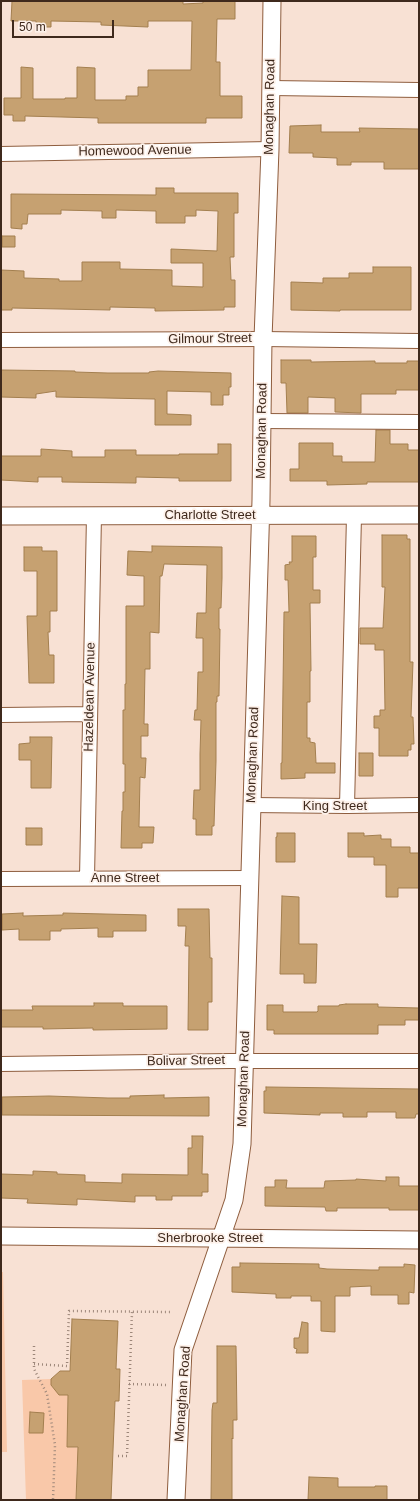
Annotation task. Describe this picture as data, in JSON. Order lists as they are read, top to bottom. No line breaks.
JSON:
{"streets":{"main road":["Monaghan Road","Charlotte Street","Sherbrooke Street"],"street":["Homewood Avenue","Gilmour Street","Hazeldean Avenue","King Street","Anne Street","Bolivar Street"]},"crossings":[["Monaghan Road","Homewood Avenue"],["Monaghan Road","Gilmour Street"],["Monaghan Road","Charlotte Street"],["Monaghan Road","King Street"],["Monaghan Road","Anne Street"],["Monaghan Road","Bolivar Street"],["Monaghan Road","Sherbrooke Street"],["Charlotte Street","Hazeldean Avenue"],["Hazeldean Avenue","Anne Street"]],"scale_bar":"50 m"}
